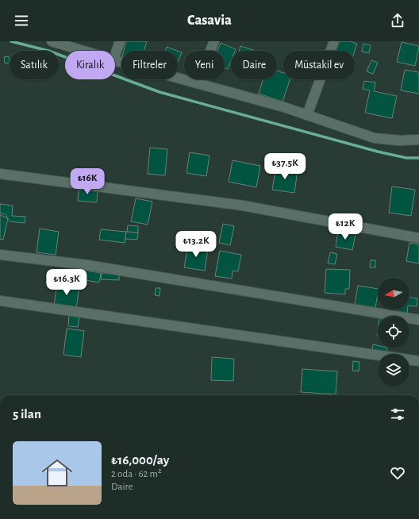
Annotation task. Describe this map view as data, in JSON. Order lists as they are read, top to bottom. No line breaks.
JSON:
{"north":"left","page":{"header":"Casavia","chip":["Satılık","Kiralık","Filtreler","Yeni","Daire","Müstakil ev"],"price":["₺37.5K","₺16K","₺12K","₺13.2K","₺16.3K"],"heading":"5 ilan","list":[{"name":"₺16,000/ay","note":"2 oda · 62 m² · Daire"}]}}
